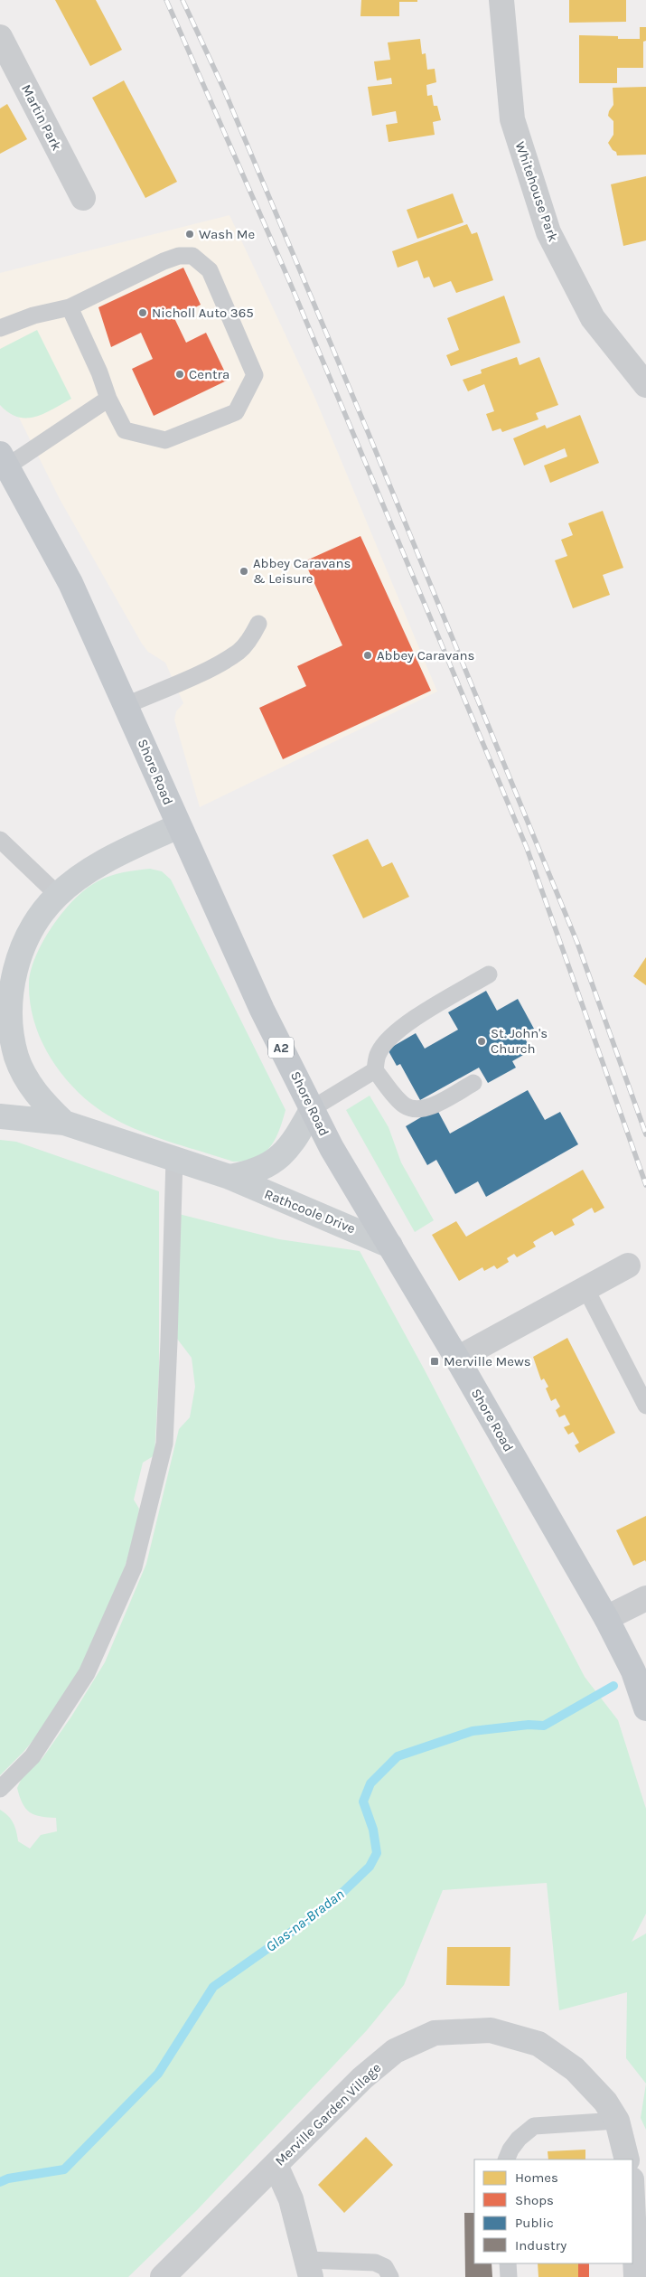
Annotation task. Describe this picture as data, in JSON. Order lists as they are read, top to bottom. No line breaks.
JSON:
{"streets":{"main road":["Shore Road","A2"],"street":["Martin Park","Whitehouse Park","Rathcoole Drive","Merville Garden Village"]},"crossings":[["Shore Road","Rathcoole Drive"]],"water":["Glas-na-Bradan"],"places":{"other":["Wash Me","Nicholl Auto 365","Centra","Abbey Caravans & Leisure","Abbey Caravans","St. John's Church"],"transit":["Merville Mews"]},"legend":["Homes","Shops","Public","Industry"]}
